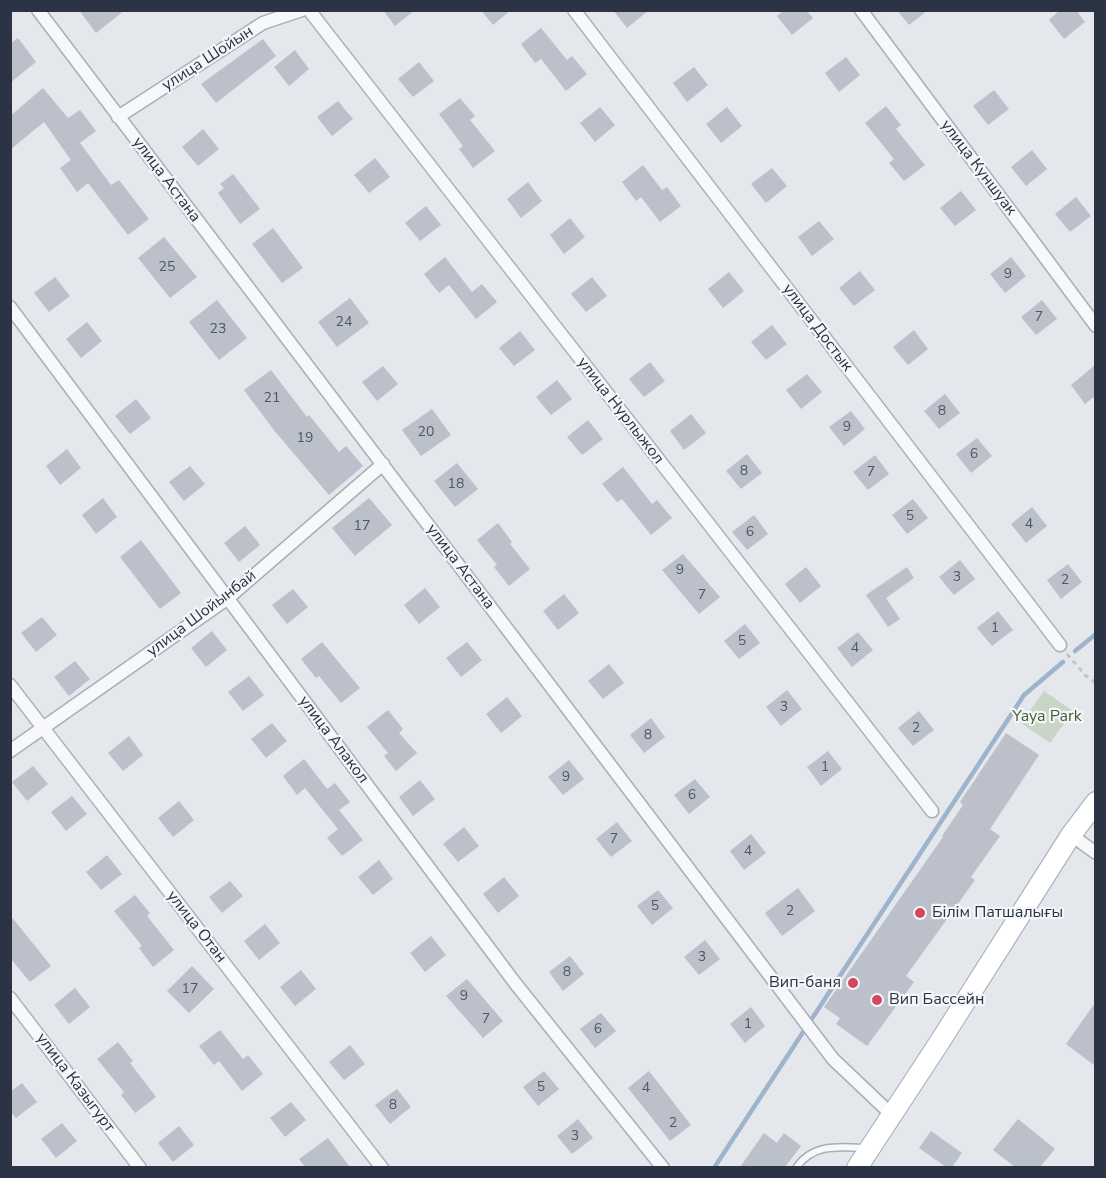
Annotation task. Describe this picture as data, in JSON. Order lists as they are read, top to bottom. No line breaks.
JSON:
{"streets":{"street":["улица Шойын","улица Куншуак","улица Астана","улица Достык","улица Нурлыжол","улица Шойынбай","улица Алакол","улица Отан","улица Казыгурт"]},"crossings":[["улица Шойын","улица Астана"],["улица Астана","улица Шойынбай"],["улица Шойынбай","улица Алакол"],["улица Шойынбай","улица Отан"]],"parks":["Yaya Park"],"places":["Білім Патшалығы","Вип-баня","Вип Бассейн"],"house_numbers":["25","9","7","24","23","21","8","9","20","19","6","8","7","18","5","4","17","6","9","3","2","7","1","5","4","3","2","8","1","9","6","7","4","5","2","3","8","17","9","7","1","6","5","4","8","2","3"]}
